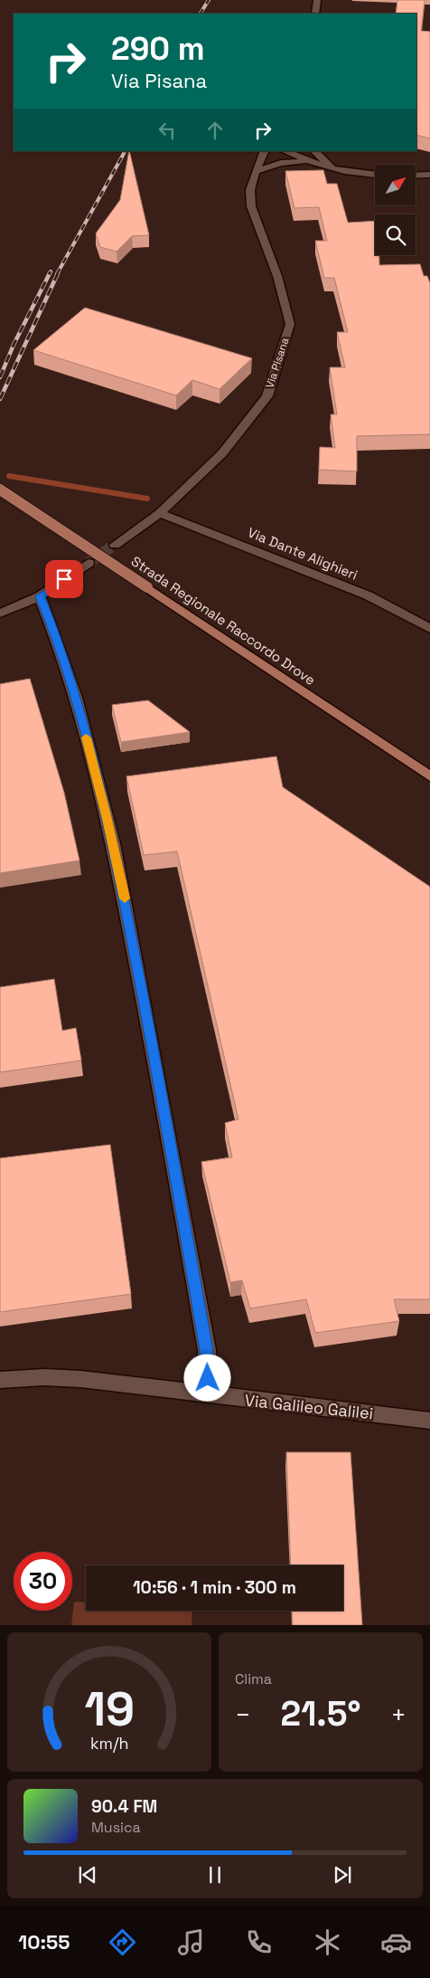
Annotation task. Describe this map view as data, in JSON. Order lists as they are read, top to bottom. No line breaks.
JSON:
{"streets":{"main road":["Strada Regionale Raccordo Drove"],"street":["Via Pisana","Via Dante Alighieri","Via Galileo Galilei"]},"crossings":[["Via Pisana","Via Dante Alighieri"]],"north":"top right","page":{"turn":["290 m","Via Pisana"],"limit":"30","trip":"10:56 · 1 min · 300 m","tile":"Clima","heat":["−","21.5°","+"],"song":["90.4 FM","Musica"],"tabs":"10:55","gauge":["19","km/h"]}}
